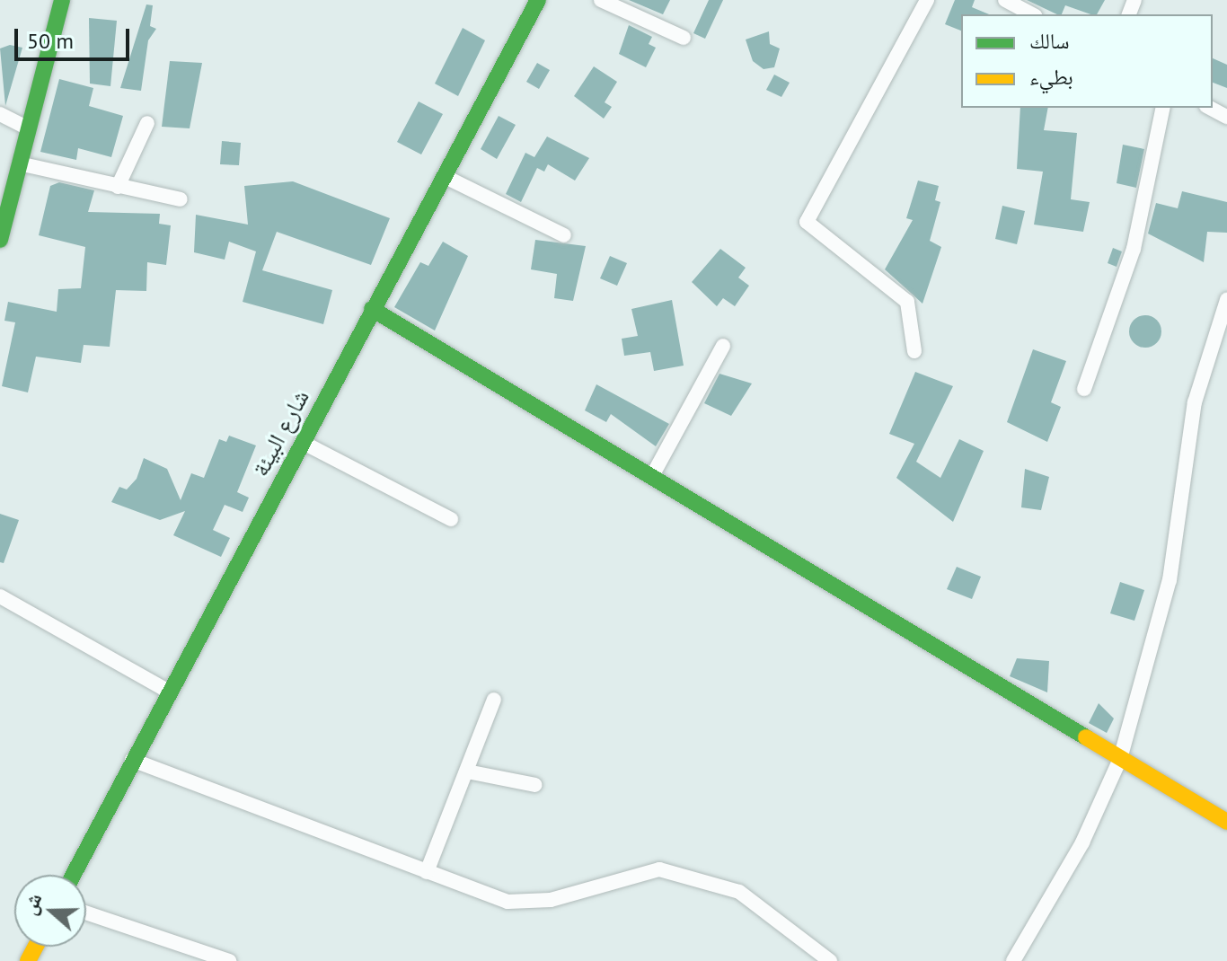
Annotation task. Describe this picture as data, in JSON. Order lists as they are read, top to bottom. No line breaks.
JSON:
{"streets":{"street":["شارع البيئة"]},"legend":["سالك","بطيء"],"scale_bar":"50 m","north":"left"}
